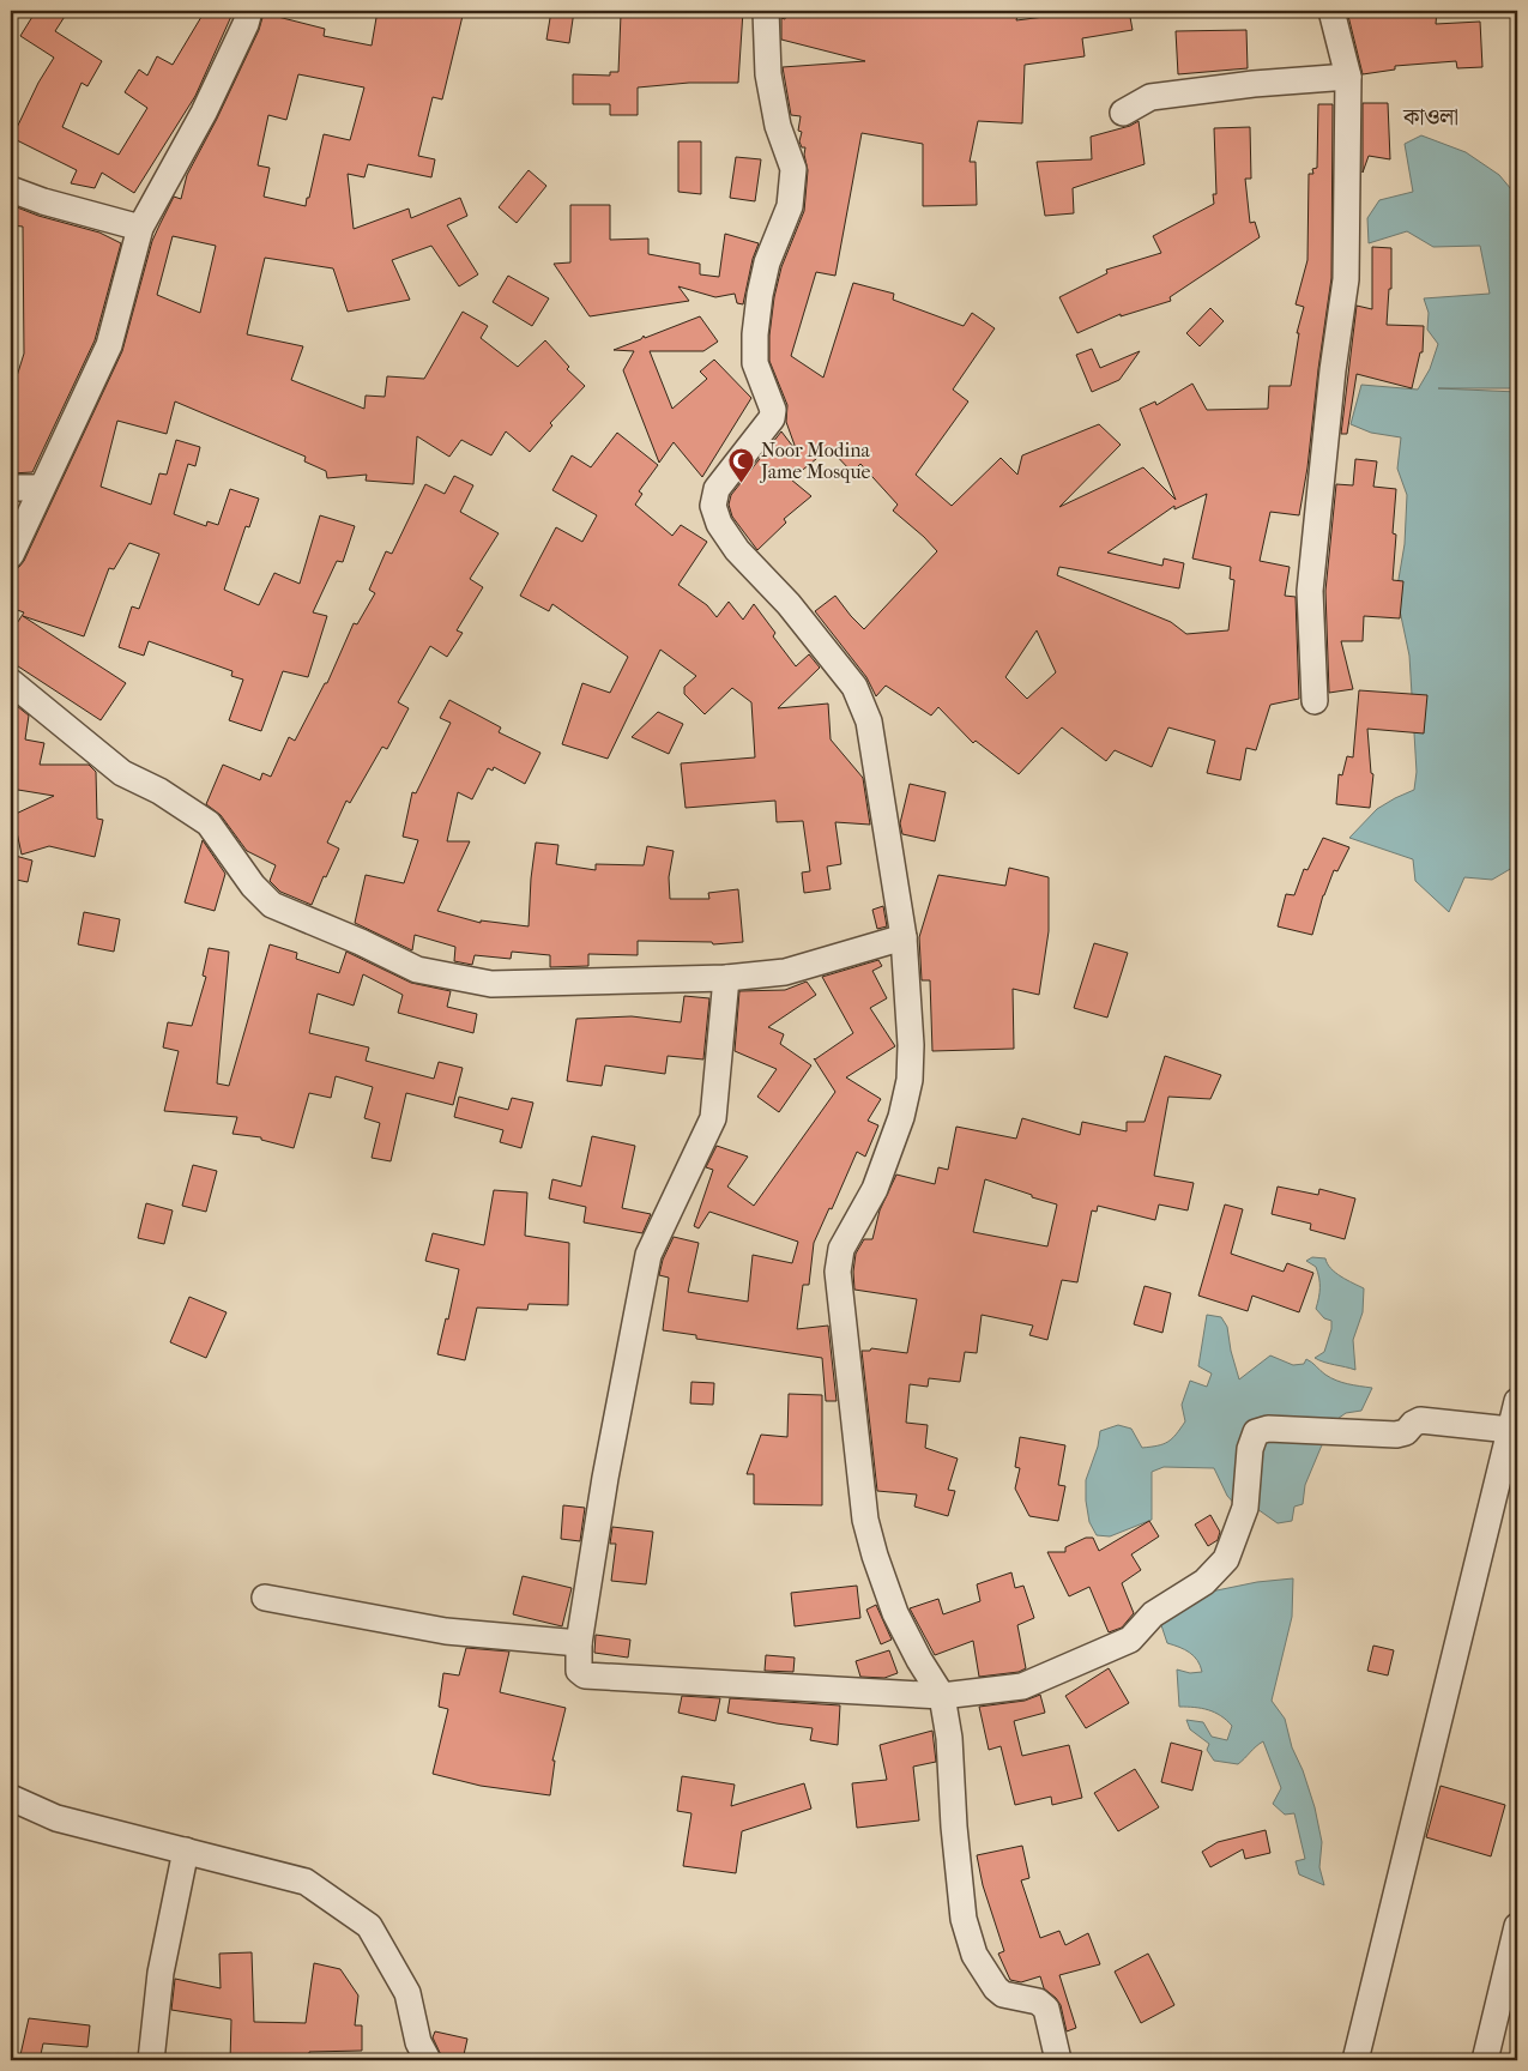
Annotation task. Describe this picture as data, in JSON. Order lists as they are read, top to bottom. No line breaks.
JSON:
{"districts":["কাওলা"],"places":{"mosque":["Noor Modina Jame Mosque"]}}
